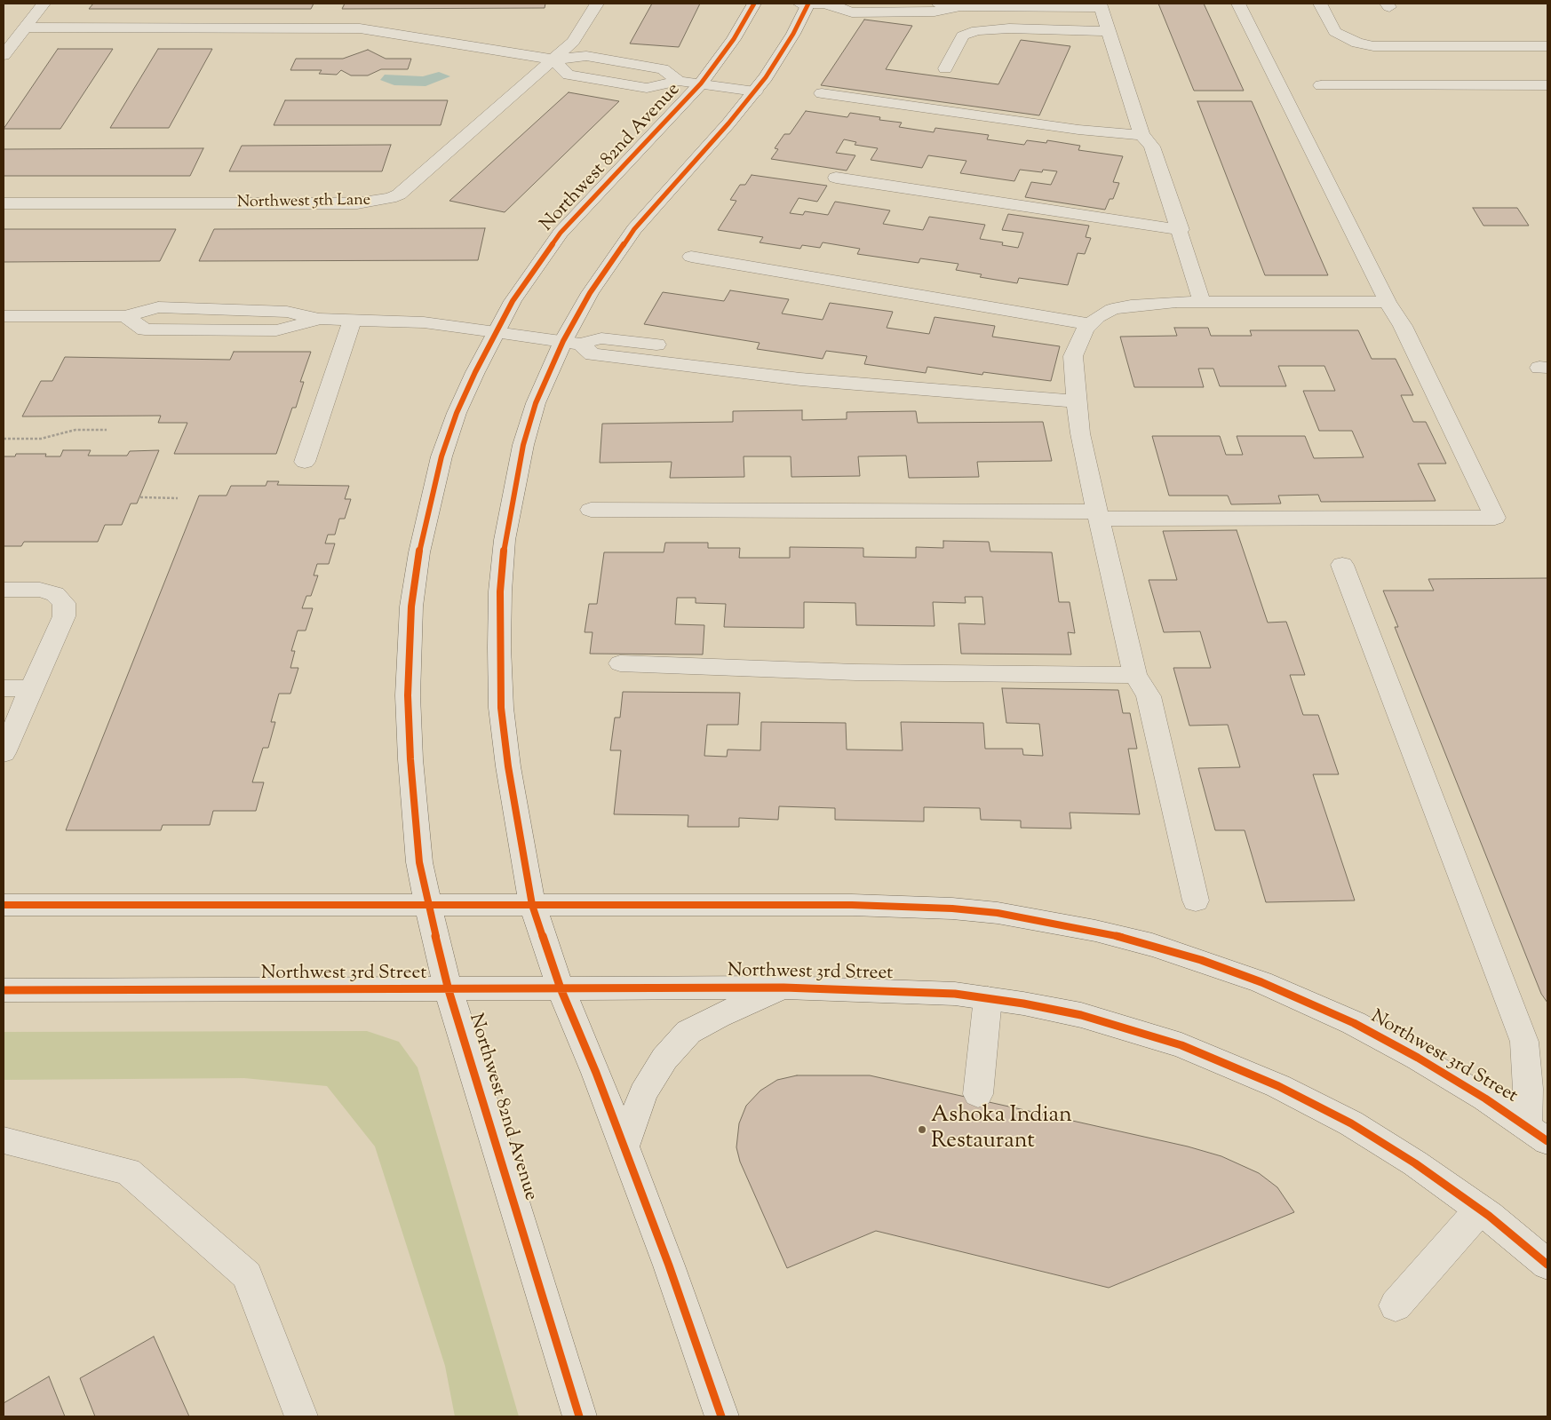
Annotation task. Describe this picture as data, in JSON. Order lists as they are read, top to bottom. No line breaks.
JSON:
{"streets":{"street":["Northwest 82nd Avenue","Northwest 5th Lane","Northwest 3rd Street"]},"crossings":[["Northwest 82nd Avenue","Northwest 3rd Street"]],"places":["Ashoka Indian Restaurant"]}
